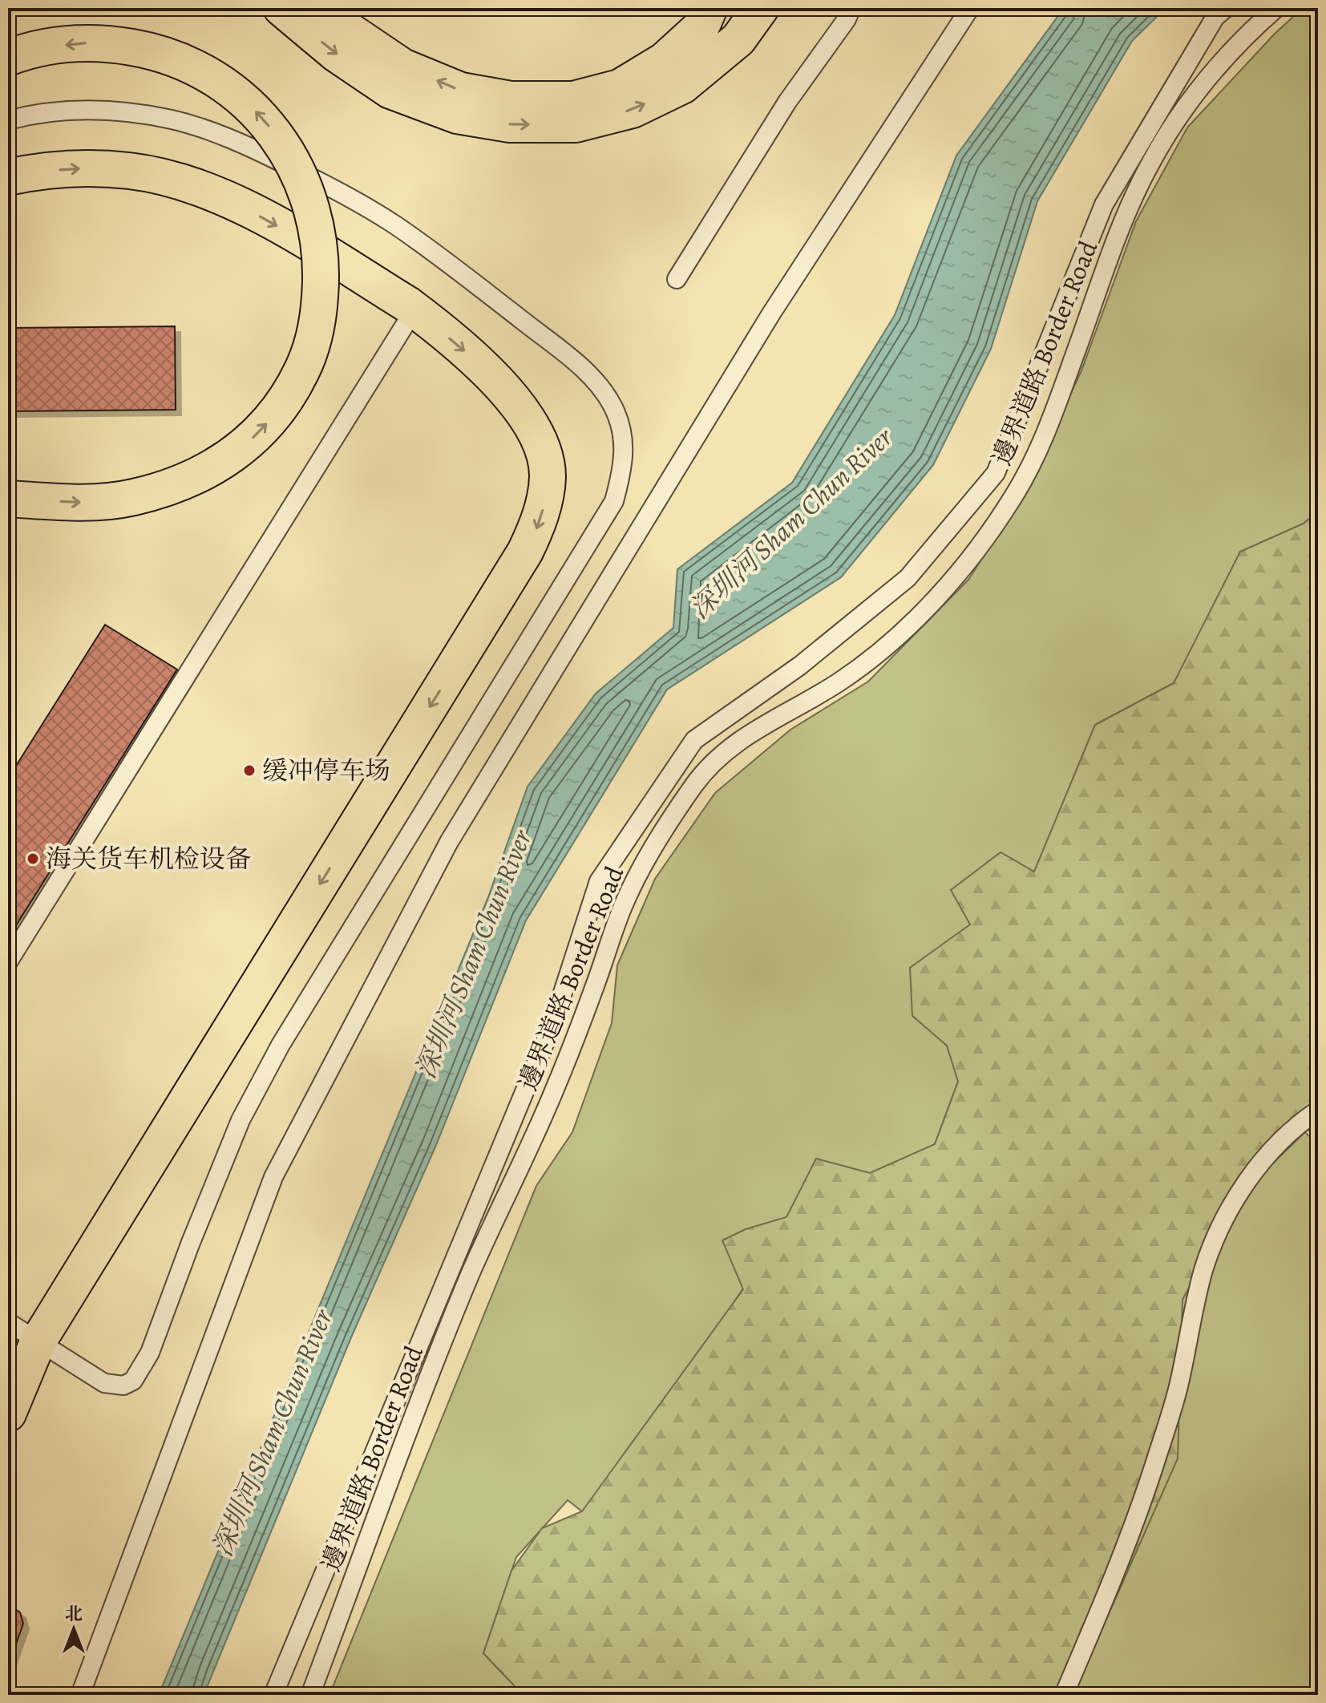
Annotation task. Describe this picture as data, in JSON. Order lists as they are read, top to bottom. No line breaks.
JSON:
{"streets":{"lane":["邊界道路 Border Road"]},"water":["深圳河 Sham Chun River"],"places":["缓冲停车场","海关货车机检设备"],"north":"top"}
